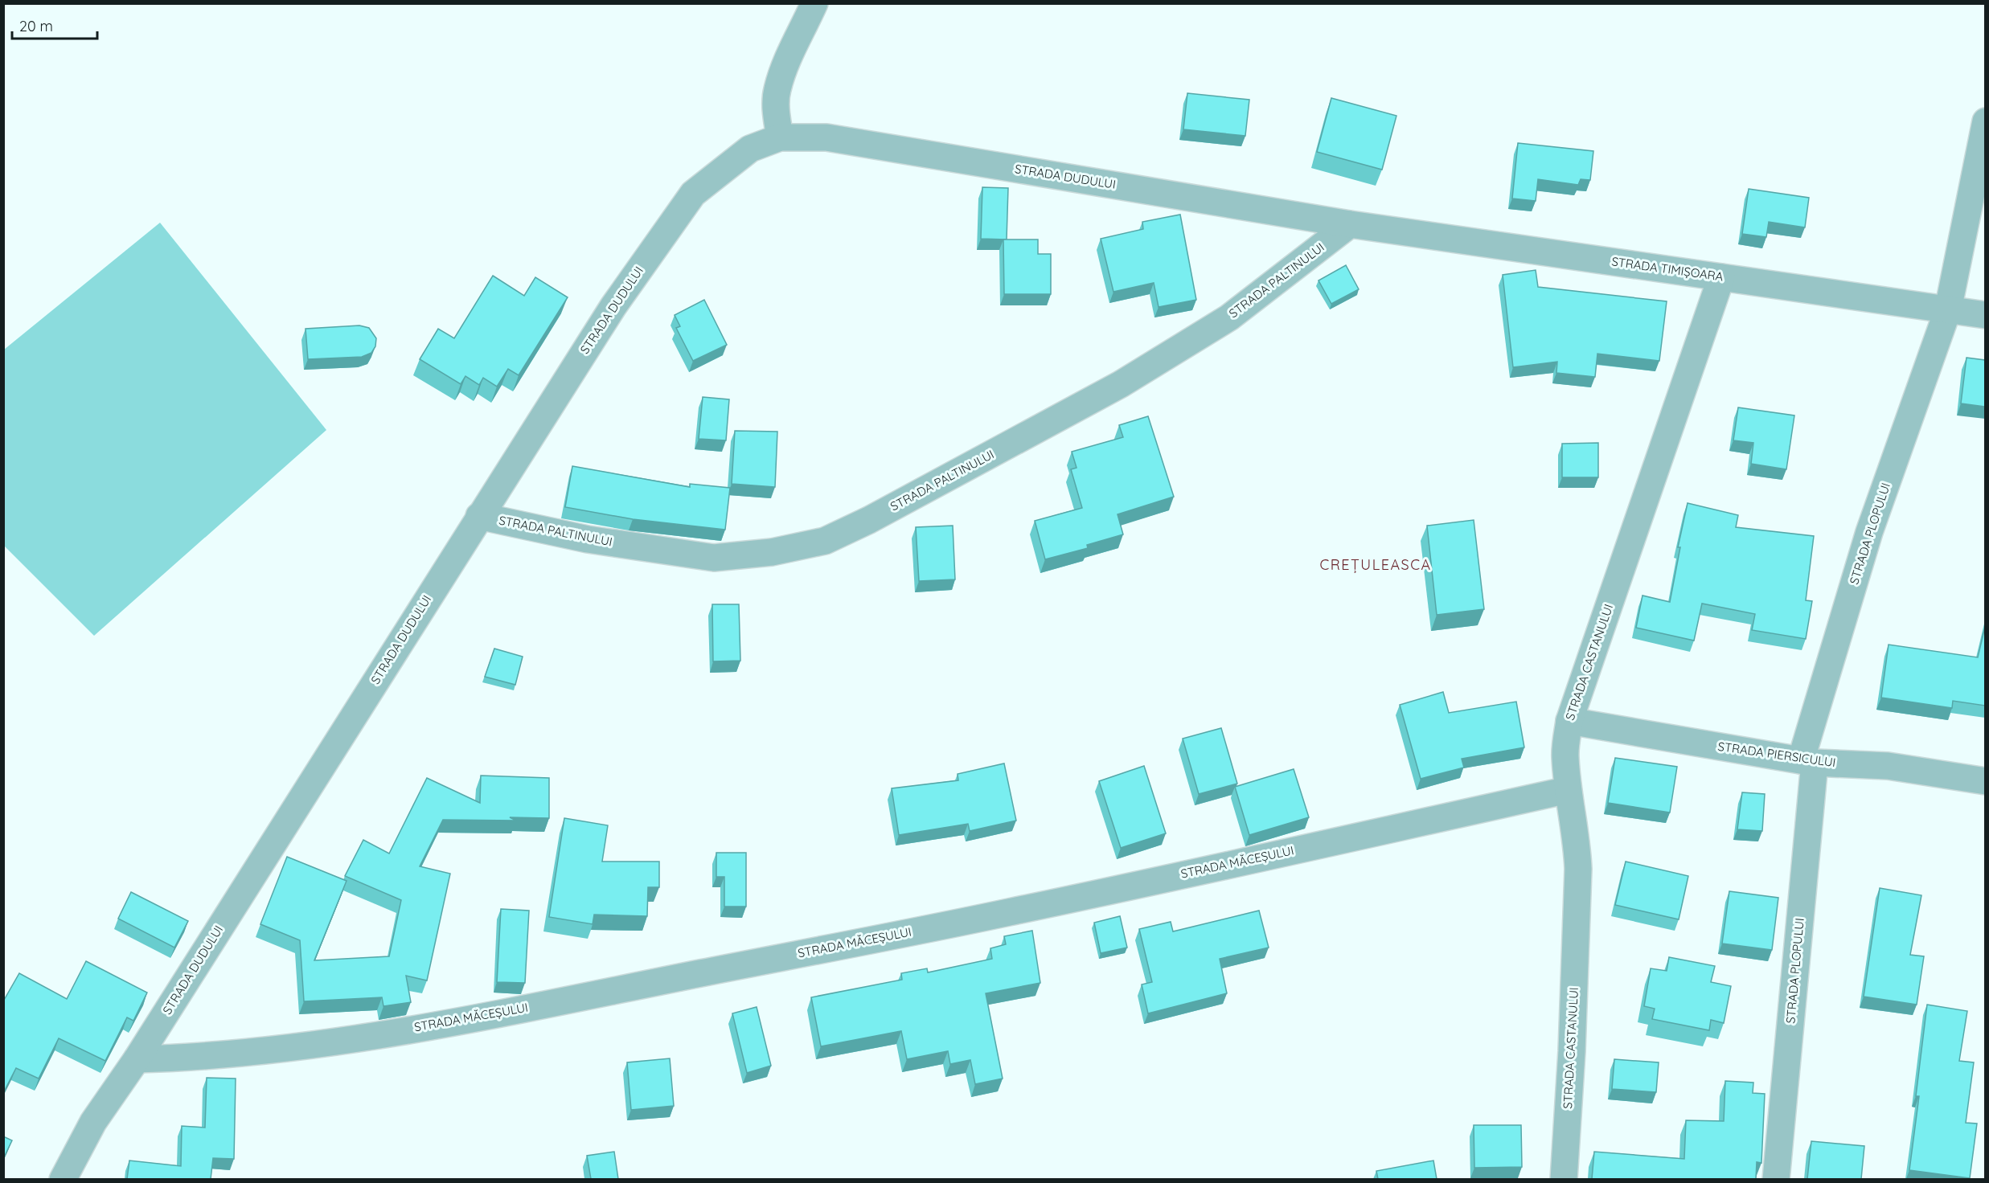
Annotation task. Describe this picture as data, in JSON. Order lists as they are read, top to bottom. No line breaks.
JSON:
{"streets":{"street":["STRADA DUDULUI","STRADA TIMIȘOARA","STRADA PALTINULUI","STRADA PLOPULUI","STRADA CASTANULUI","STRADA PIERSICULUI","STRADA MĂCEȘULUI"]},"crossings":[["STRADA DUDULUI","STRADA TIMIȘOARA"],["STRADA DUDULUI","STRADA PALTINULUI"],["STRADA DUDULUI","STRADA MĂCEȘULUI"],["STRADA TIMIȘOARA","STRADA PALTINULUI"],["STRADA TIMIȘOARA","STRADA PLOPULUI"],["STRADA TIMIȘOARA","STRADA CASTANULUI"],["STRADA PLOPULUI","STRADA PIERSICULUI"],["STRADA CASTANULUI","STRADA PIERSICULUI"],["STRADA CASTANULUI","STRADA MĂCEȘULUI"]],"districts":["CREȚULEASCA"],"scale_bar":"20 m"}
